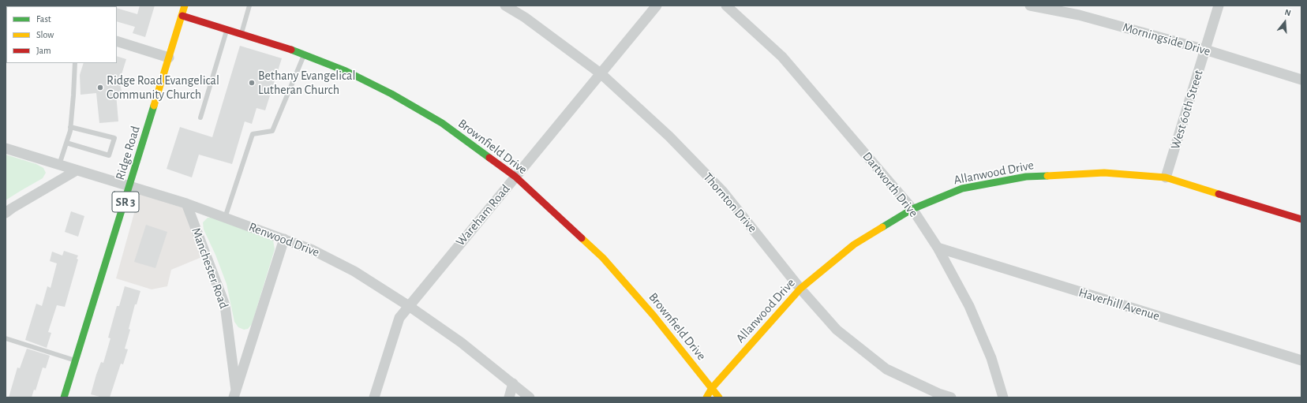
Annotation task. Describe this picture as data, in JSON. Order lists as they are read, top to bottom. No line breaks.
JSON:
{"streets":{"street":["Morningside Drive","West 60th Street","Brownfield Drive","Ridge Road","Allanwood Drive","Dartworth Drive","SR 3","Thornton Drive","Wareham Road","Renwood Drive","Manchester Road","Haverhill Avenue"]},"crossings":[["Morningside Drive","West 60th Street"],["West 60th Street","Allanwood Drive"],["Brownfield Drive","Ridge Road"],["Brownfield Drive","Allanwood Drive"],["Brownfield Drive","Wareham Road"],["Ridge Road","Renwood Drive"],["Allanwood Drive","Dartworth Drive"],["Allanwood Drive","Thornton Drive"],["Dartworth Drive","Haverhill Avenue"],["Thornton Drive","Wareham Road"],["Wareham Road","Renwood Drive"],["Renwood Drive","Manchester Road"]],"places":["Bethany Evangelical Lutheran Church","Ridge Road Evangelical Community Church"],"legend":["Fast","Slow","Jam"],"north":"top"}
